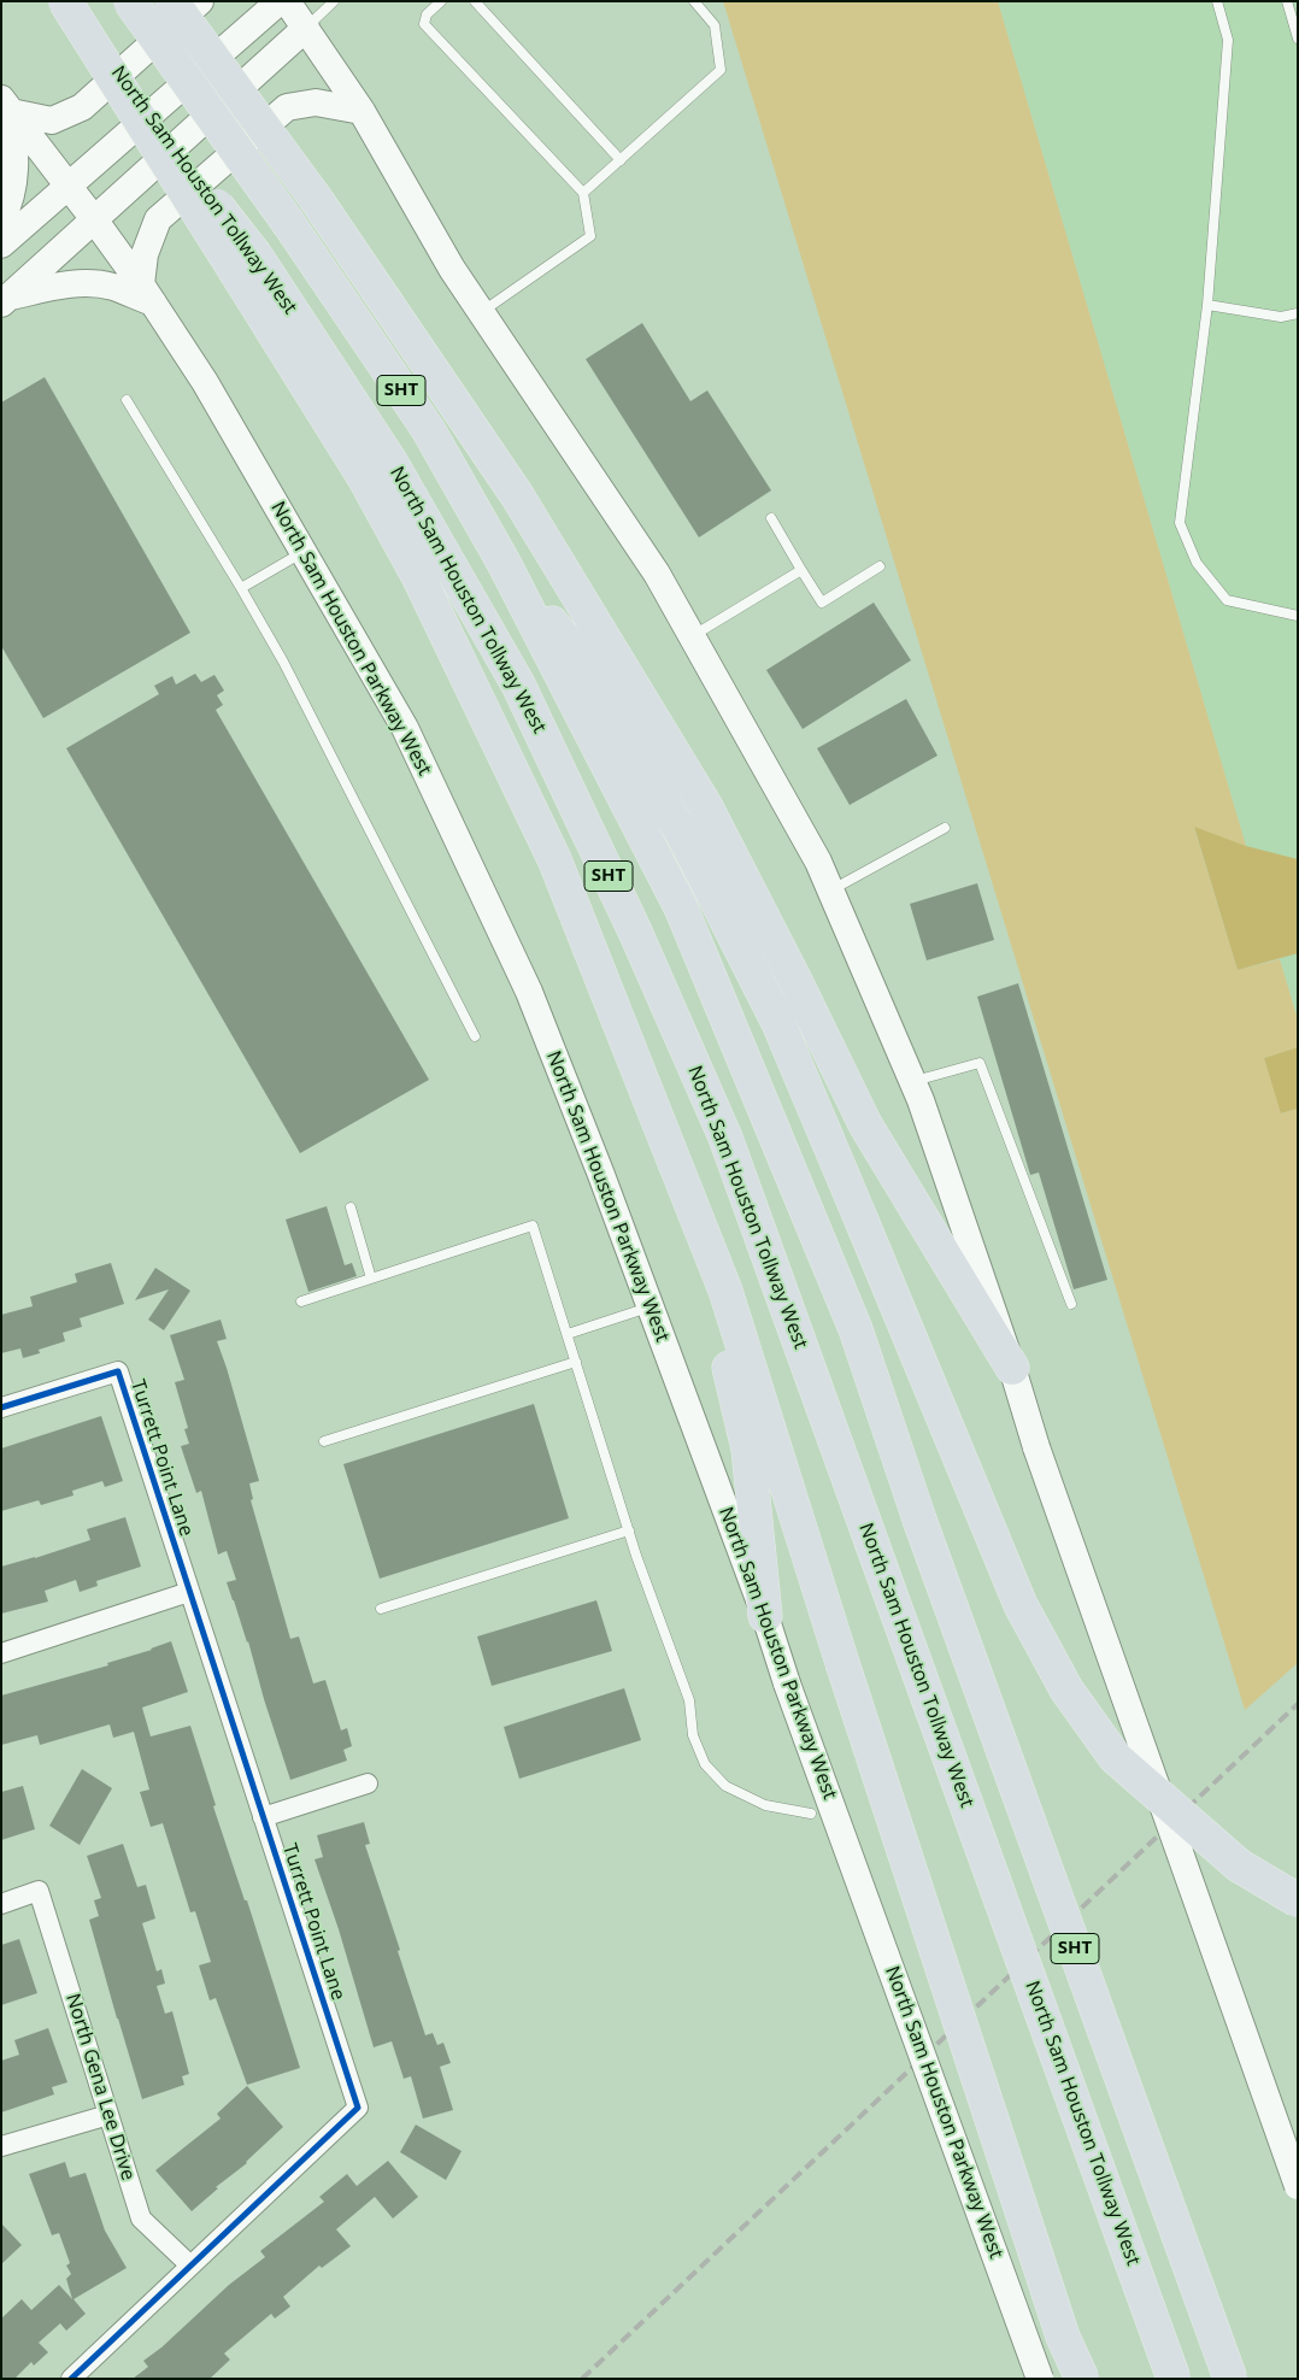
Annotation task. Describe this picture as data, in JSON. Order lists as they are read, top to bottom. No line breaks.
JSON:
{"streets":{"highway":["North Sam Houston Tollway West","SHT"],"main road":["North Sam Houston Parkway West"],"street":["Turrett Point Lane","North Gena Lee Drive"]},"crossings":[["Turrett Point Lane","North Gena Lee Drive"]]}
